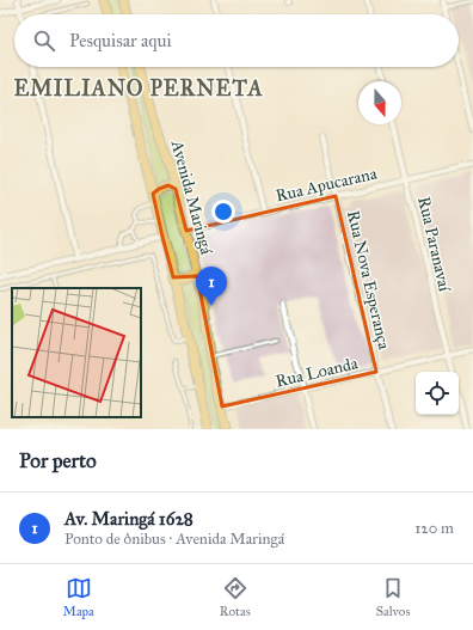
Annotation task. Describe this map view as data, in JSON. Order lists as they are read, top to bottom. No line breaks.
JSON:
{"streets":{"main road":["Avenida Maringá"],"street":["Rua Apucarana","Rua Paranavaí","Rua Nova Esperança","Rua Loanda"]},"crossings":[["Rua Apucarana","Avenida Maringá"],["Rua Apucarana","Rua Paranavaí"],["Rua Apucarana","Rua Nova Esperança"],["Avenida Maringá","Rua Loanda"],["Rua Paranavaí","Rua Loanda"],["Rua Nova Esperança","Rua Loanda"]],"districts":["EMILIANO PERNETA"],"north":"bottom","page":{"search":"Pesquisar aqui","pins":"1","heading":"Por perto","list":[{"mark":"1","name":"Av. Maringá 1628","note":"Ponto de ônibus · Avenida Maringá","value":"120 m"}],"nav":["Mapa","Rotas","Salvos"]}}
